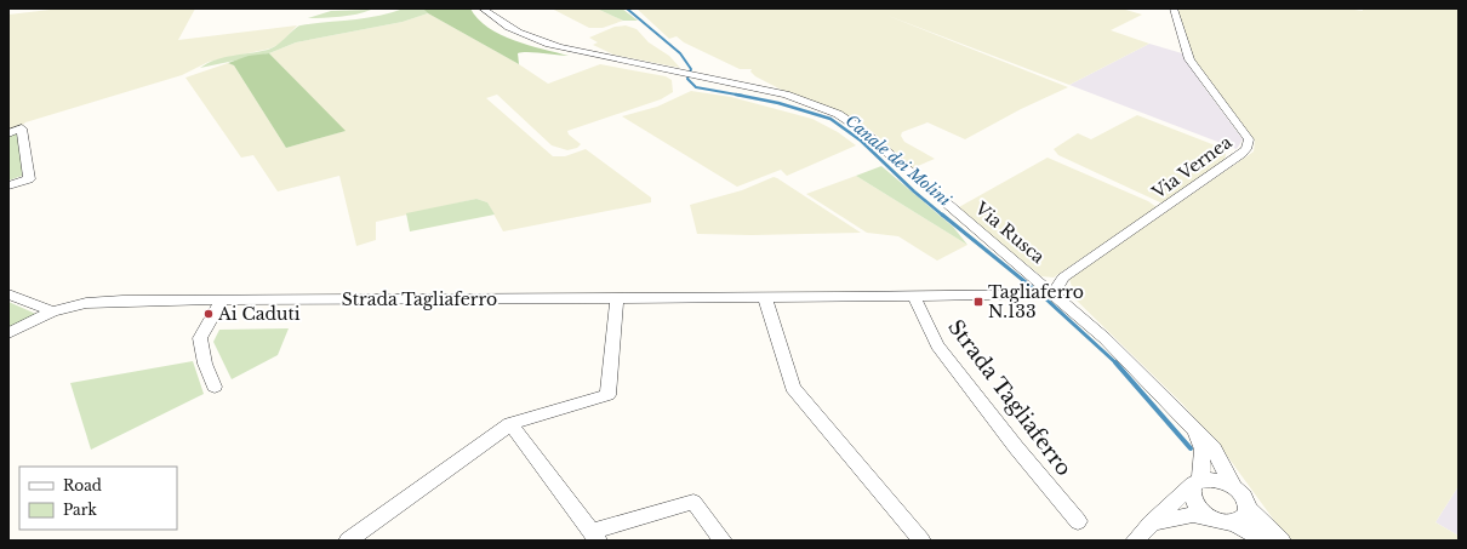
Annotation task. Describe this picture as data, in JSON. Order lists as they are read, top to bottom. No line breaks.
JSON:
{"streets":{"street":["Via Vernea","Via Rusca","Strada Tagliaferro"]},"crossings":[["Via Vernea","Via Rusca"],["Via Vernea","Strada Tagliaferro"],["Via Rusca","Strada Tagliaferro"]],"water":["Canale dei Molini"],"places":{"transit":["Tagliaferro N.133"],"other":["Ai Caduti"]},"legend":["Road","Park"]}
